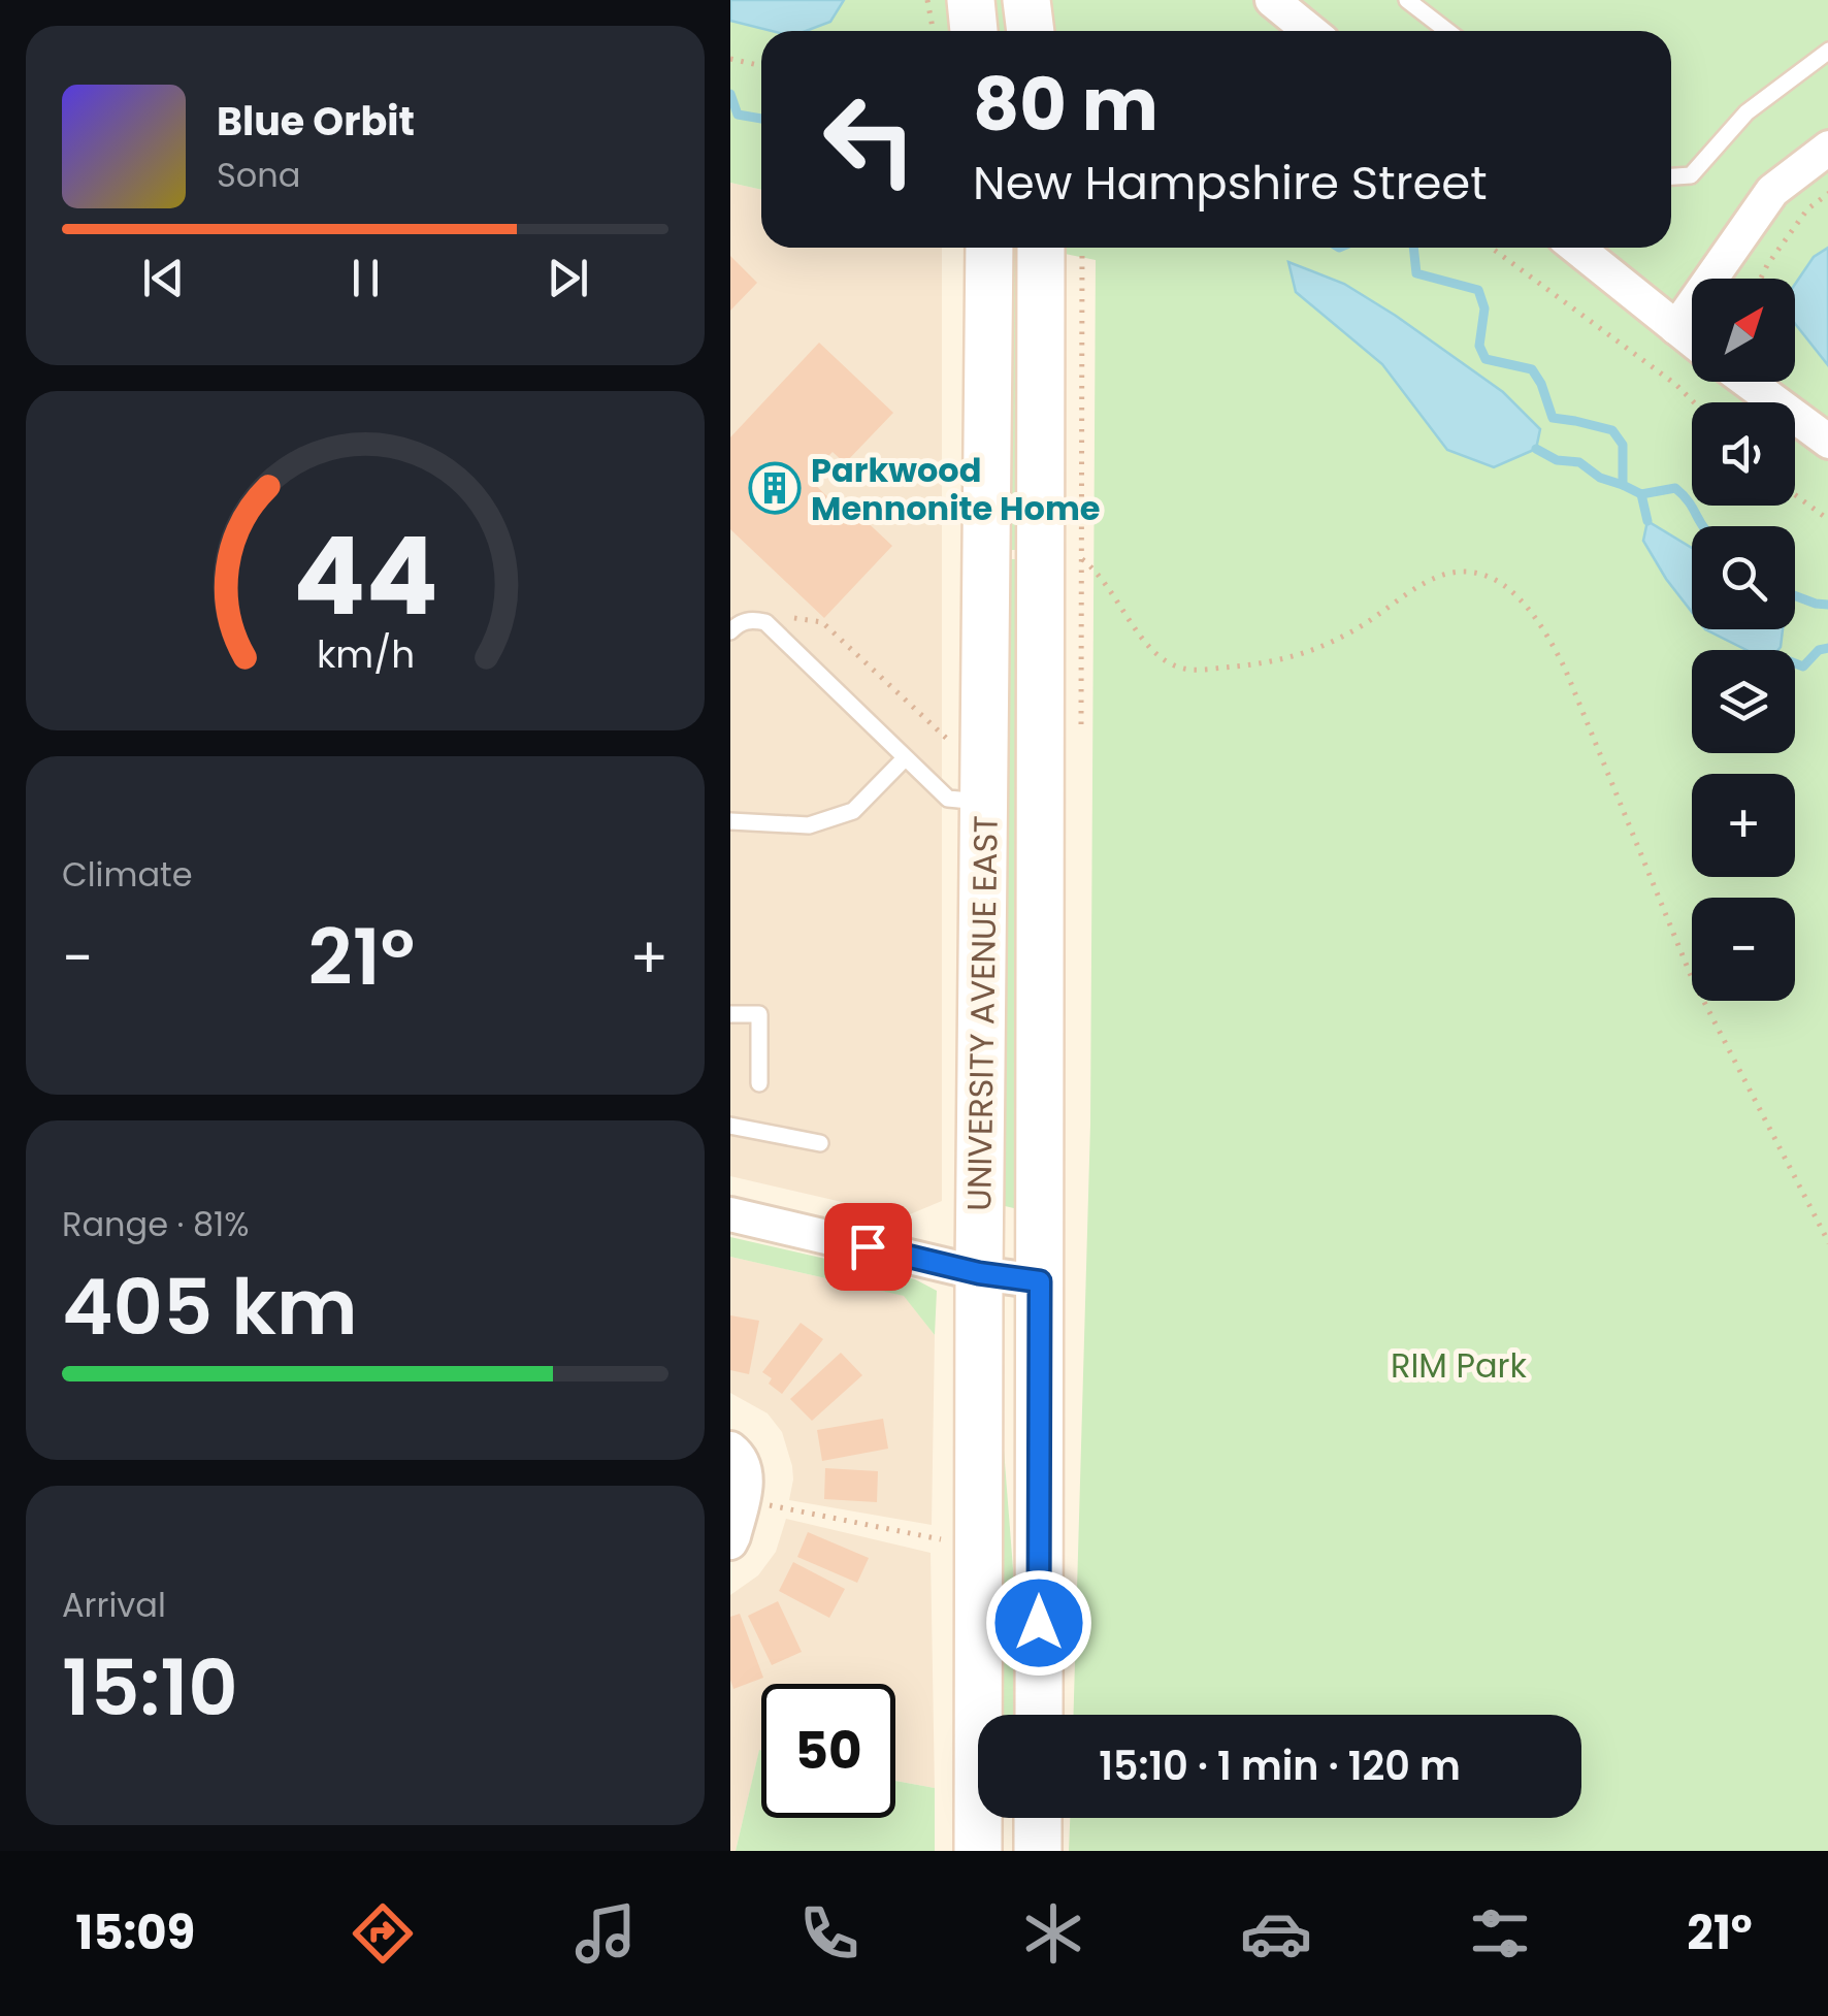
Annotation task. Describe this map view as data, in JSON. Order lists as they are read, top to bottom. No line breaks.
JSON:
{"streets":{"main road":["UNIVERSITY AVENUE EAST"]},"parks":["RIM Park"],"places":{"building":["Parkwood Mennonite Home"]},"north":"top right","page":{"turn":["80 m","New Hampshire Street"],"song":["Blue Orbit","Sona"],"map_buttons":["+","−"],"tile":["Climate",["Range · 81%","405 km"],["Arrival","15:10"]],"heat":["−","21°","+"],"limit":"50","trip":"15:10 · 1 min · 120 m","tabs":["15:09","21°"],"gauge":["44","km/h"]}}
